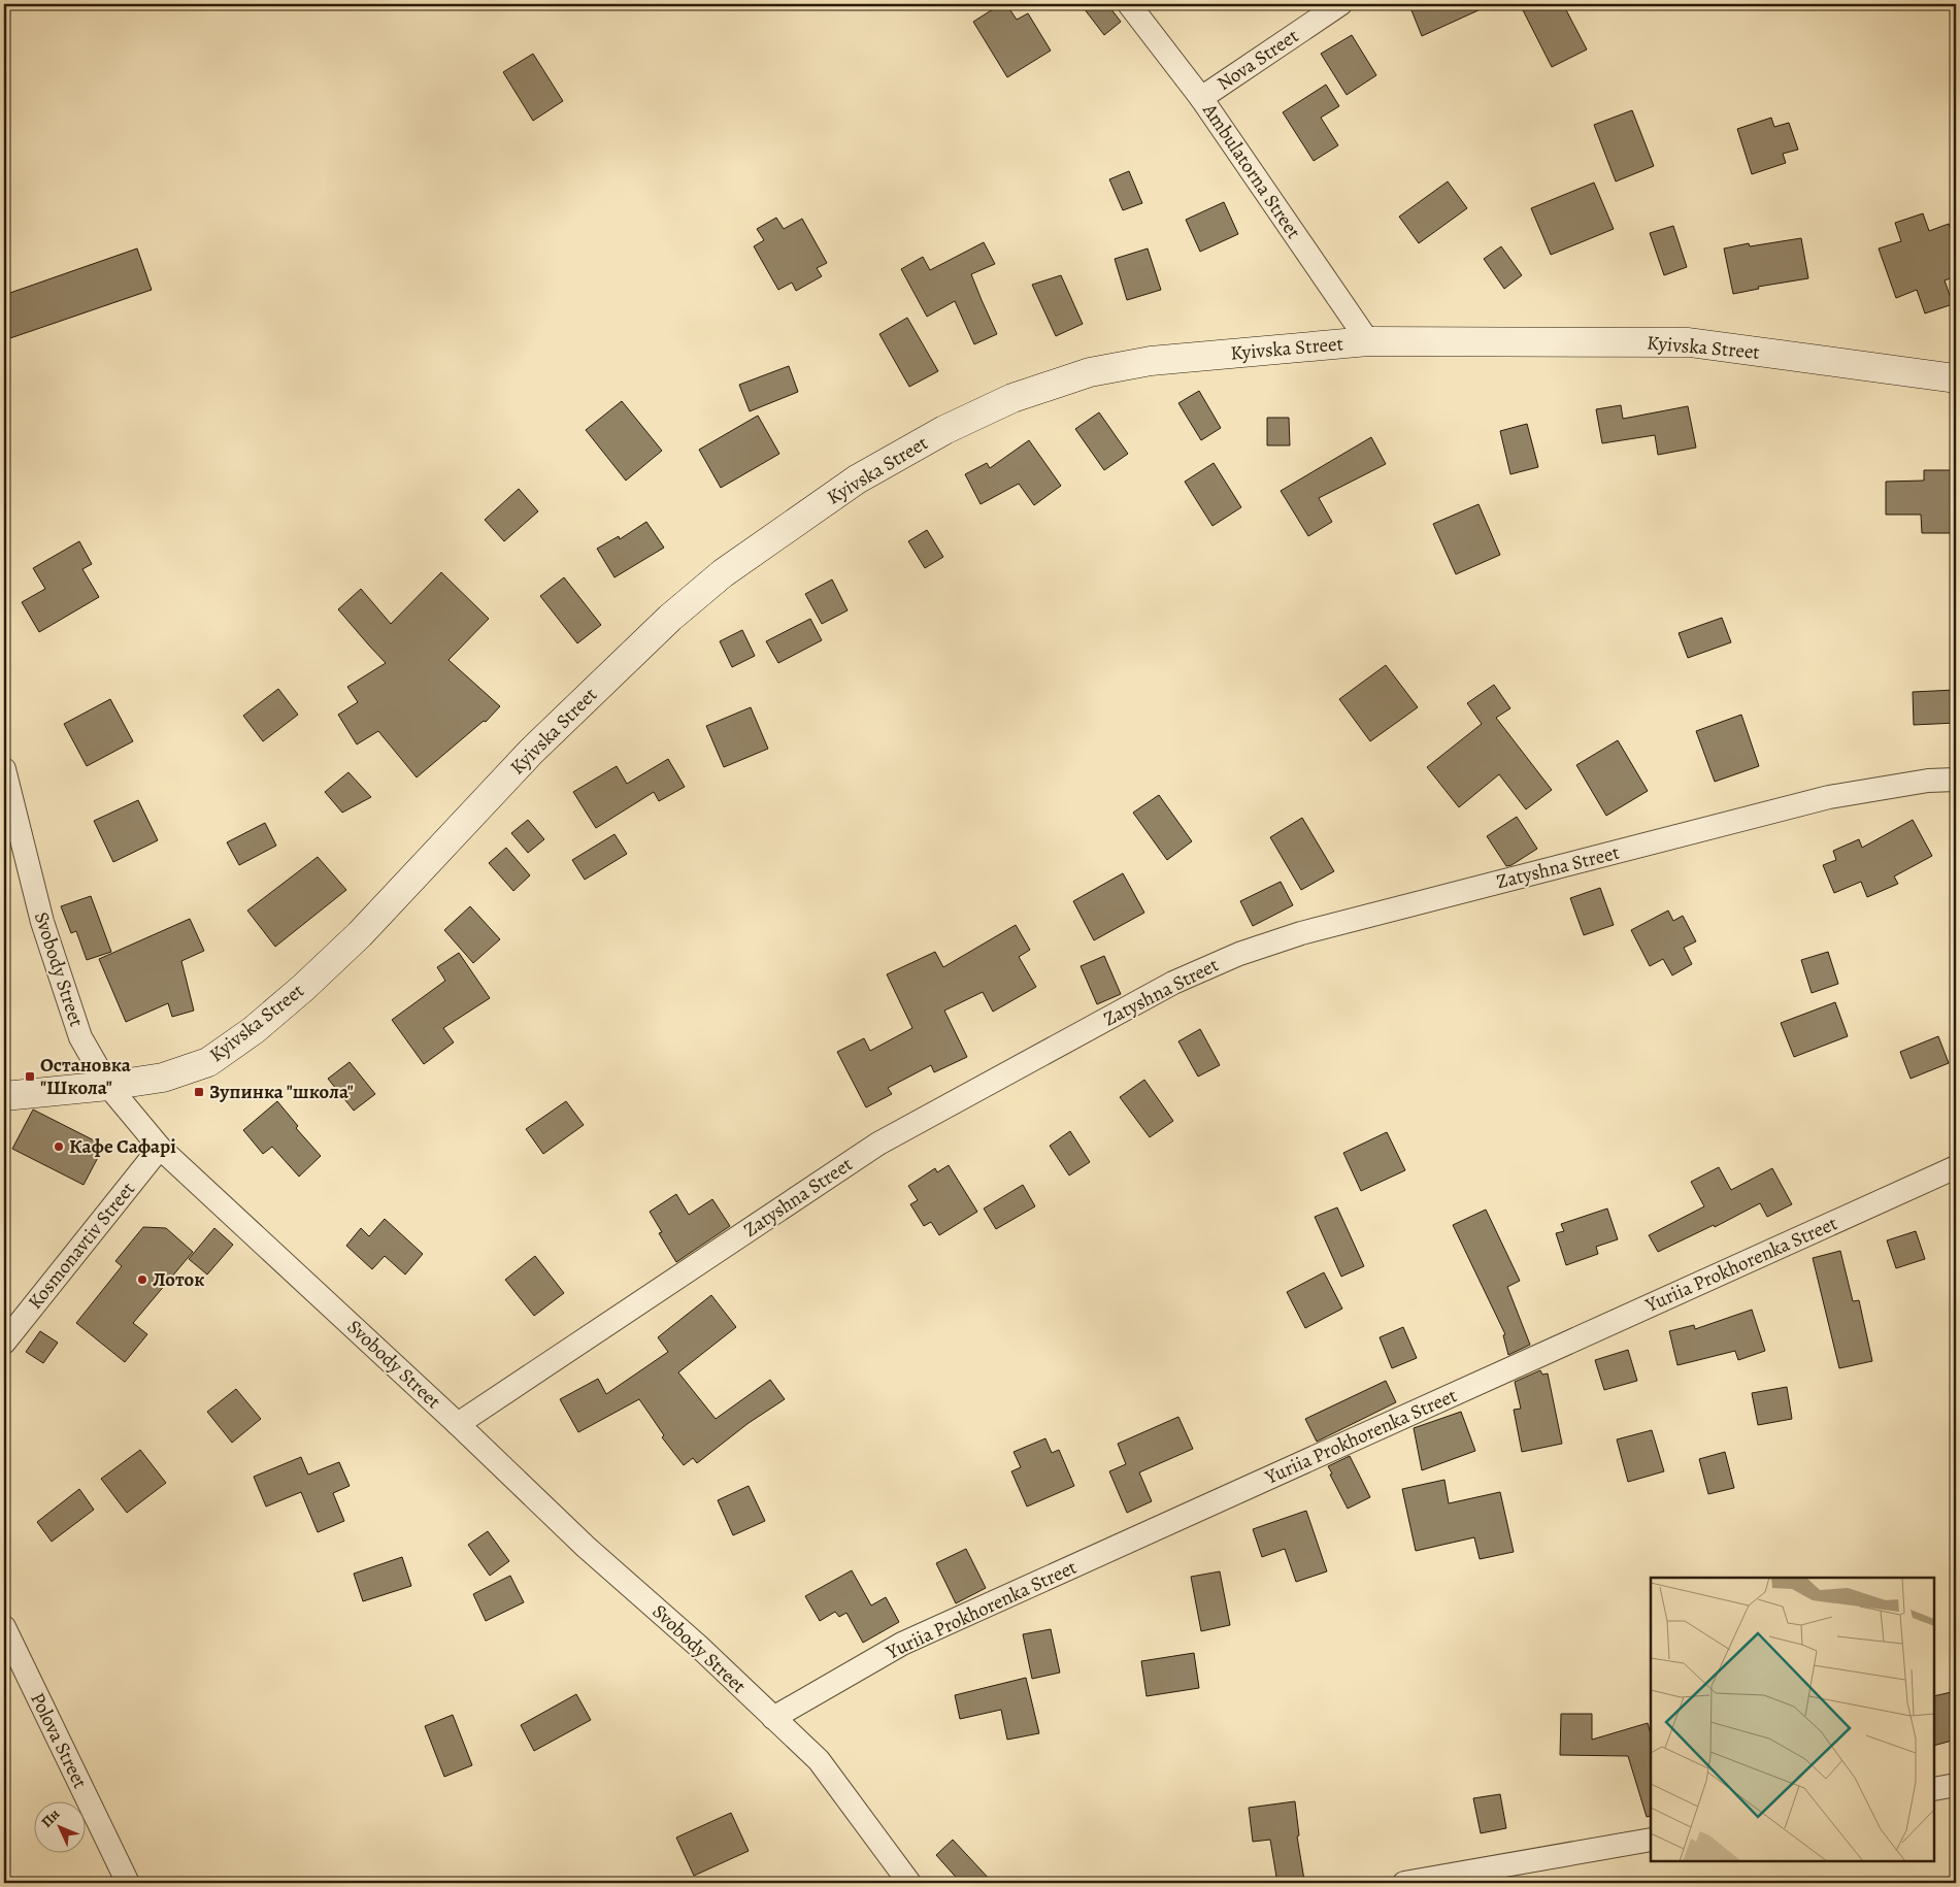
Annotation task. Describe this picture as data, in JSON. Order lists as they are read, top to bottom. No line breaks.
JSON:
{"streets":{"street":["Nova Street","Ambulatorna Street","Kyivska Street","Zatyshna Street","Svobody Street","Kosmonavtiv Street","Yuriia Prokhorenka Street","Polova Street"]},"crossings":[["Nova Street","Ambulatorna Street"],["Ambulatorna Street","Kyivska Street"],["Kyivska Street","Svobody Street"],["Zatyshna Street","Svobody Street"],["Svobody Street","Kosmonavtiv Street"],["Svobody Street","Yuriia Prokhorenka Street"]],"places":{"transit":["Остановка \"Школа\"","Зупинка \"школа\""],"other":["Кафе Сафарі","Лоток"]},"north":"top left"}
